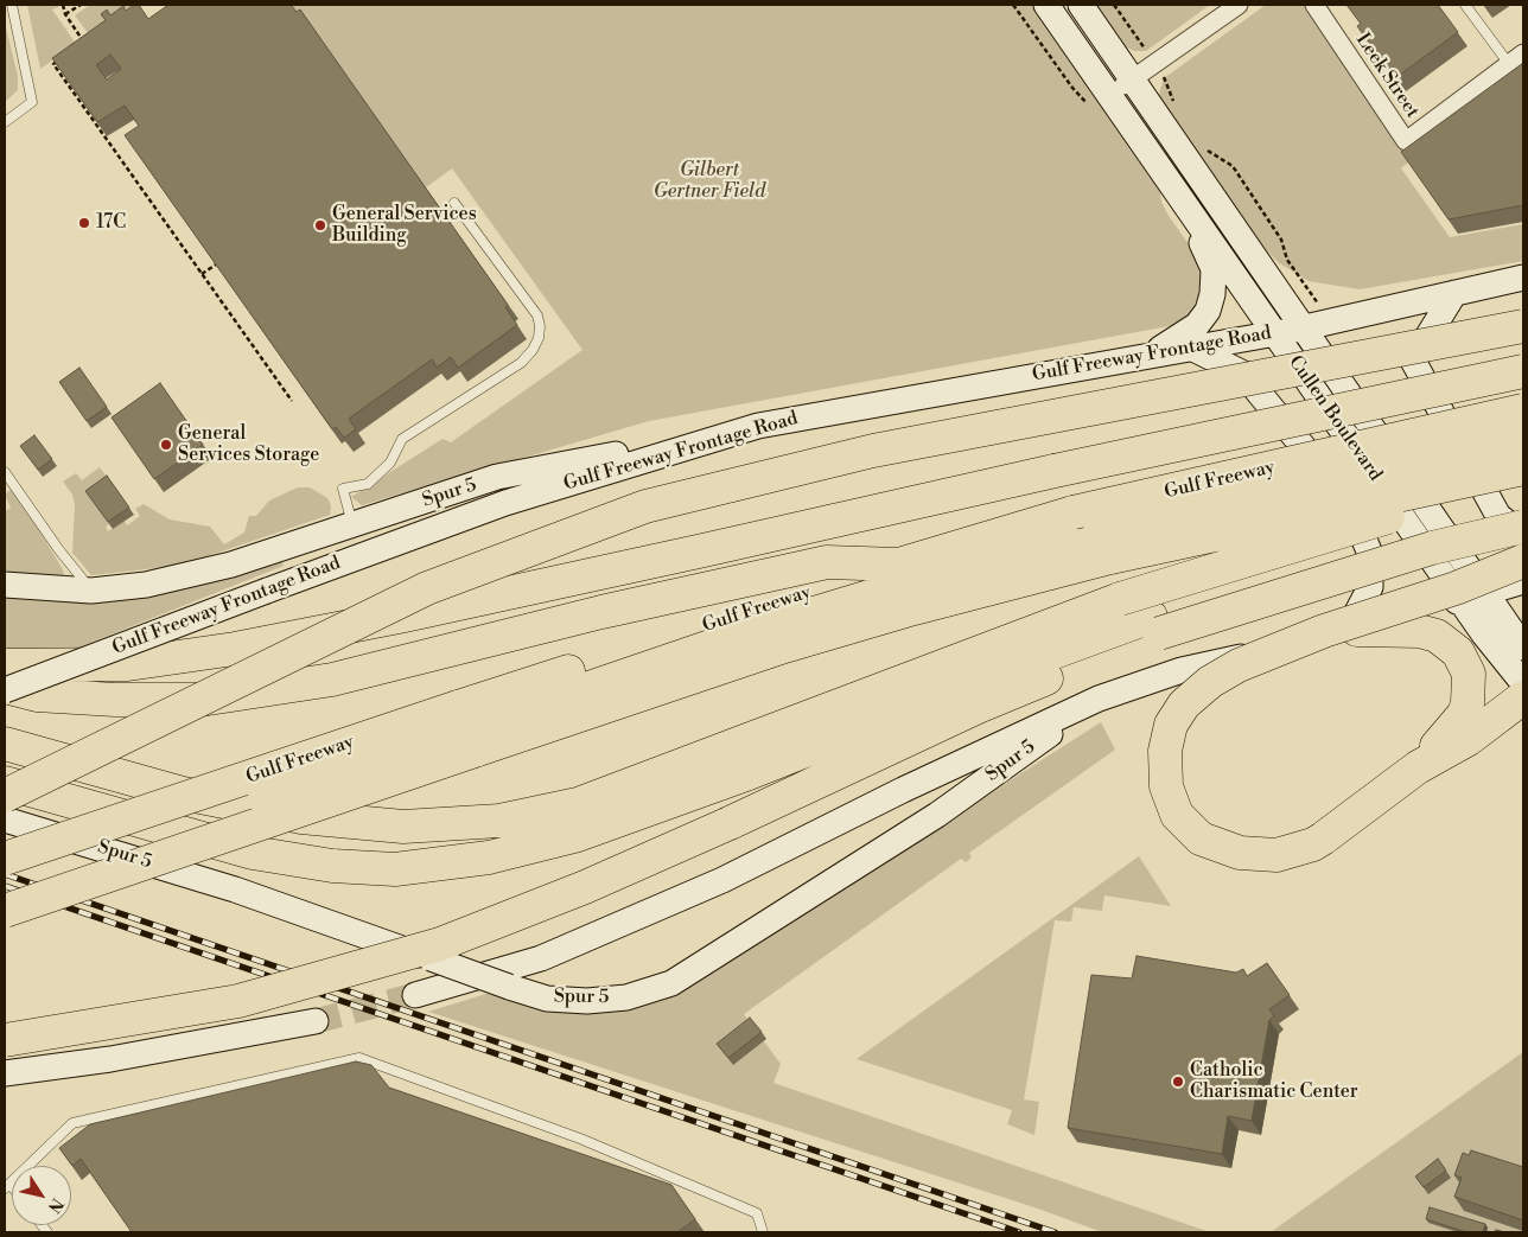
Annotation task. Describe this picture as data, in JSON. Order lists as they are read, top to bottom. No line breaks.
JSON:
{"streets":{"highway":["Gulf Freeway"],"main road":["Gulf Freeway Frontage Road","Cullen Boulevard","Spur 5"],"street":["Leek Street"]},"crossings":[["Gulf Freeway Frontage Road","Cullen Boulevard"],["Gulf Freeway Frontage Road","Spur 5"]],"parks":["Gilbert Gertner Field"],"places":["17C","General Services Building","General Services Storage","Catholic Charismatic Center"],"north":"bottom right"}
